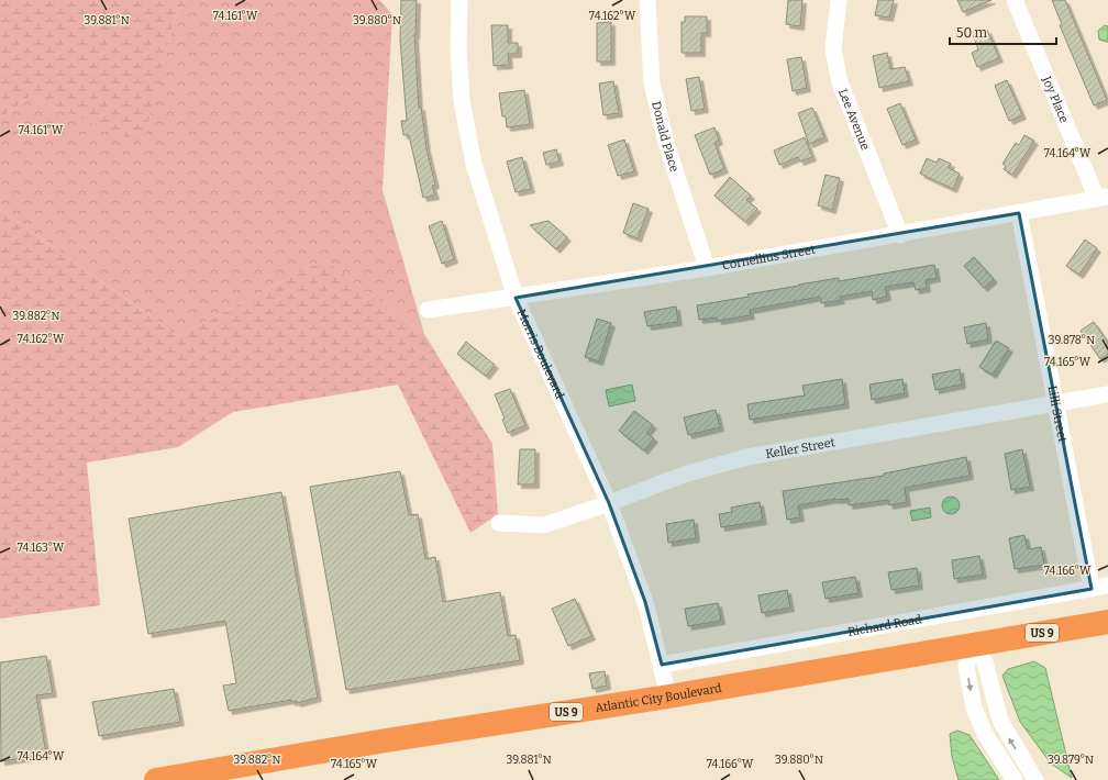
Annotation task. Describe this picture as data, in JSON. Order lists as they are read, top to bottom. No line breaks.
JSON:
{"streets":{"highway":["US 9","Atlantic City Boulevard"],"street":["Joy Place","Lee Avenue","Donald Place","Cornellius Street","Morris Boulevard","Lilli Street","Keller Street","Richard Road"]},"crossings":[["Joy Place","Cornellius Street"],["Lee Avenue","Cornellius Street"],["Donald Place","Cornellius Street"],["Cornellius Street","Morris Boulevard"],["Cornellius Street","Lilli Street"],["Morris Boulevard","Keller Street"],["Morris Boulevard","Richard Road"],["Morris Boulevard","Atlantic City Boulevard"],["Lilli Street","Keller Street"],["Lilli Street","Richard Road"]],"scale_bar":"50 m","coordinates":["74.161°W","74.162°W","39.881°N","39.880°N","74.164°W","39.882°N","39.878°N","74.165°W","74.163°W","74.166°W","39.879°N"]}
